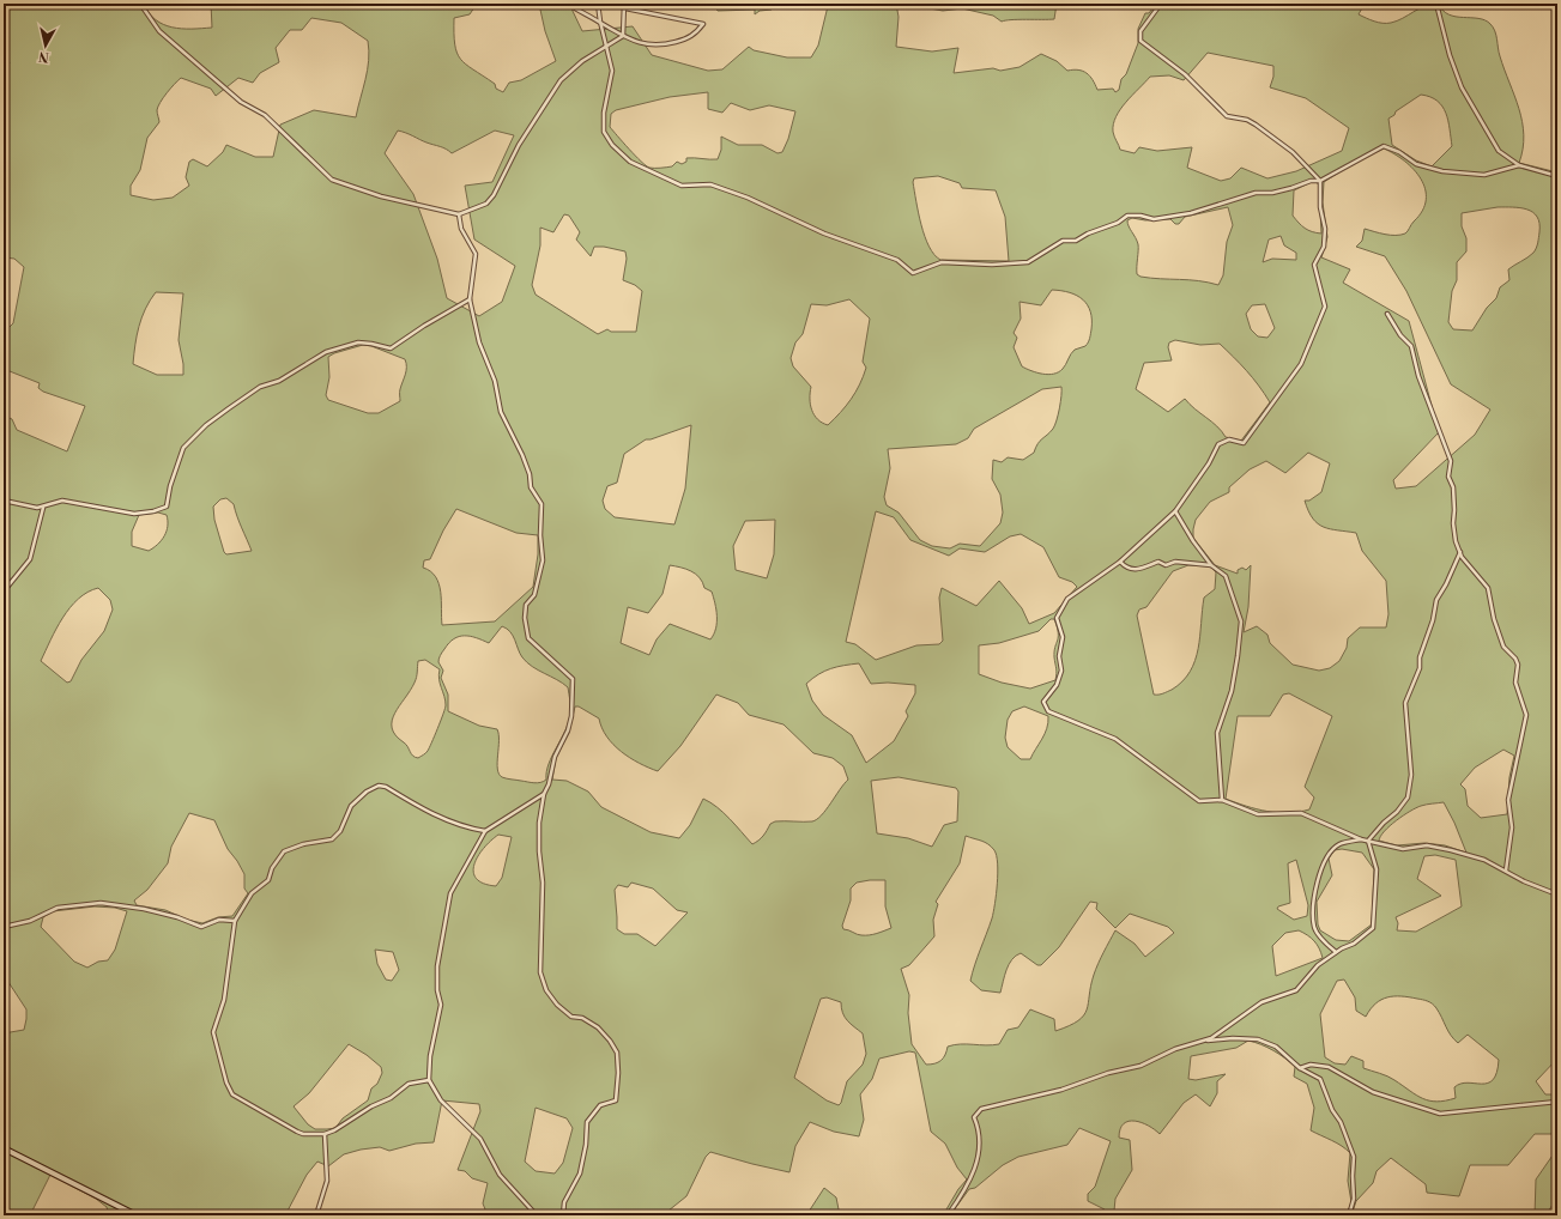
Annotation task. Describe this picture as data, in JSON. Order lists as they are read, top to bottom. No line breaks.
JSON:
{"north":"bottom"}
